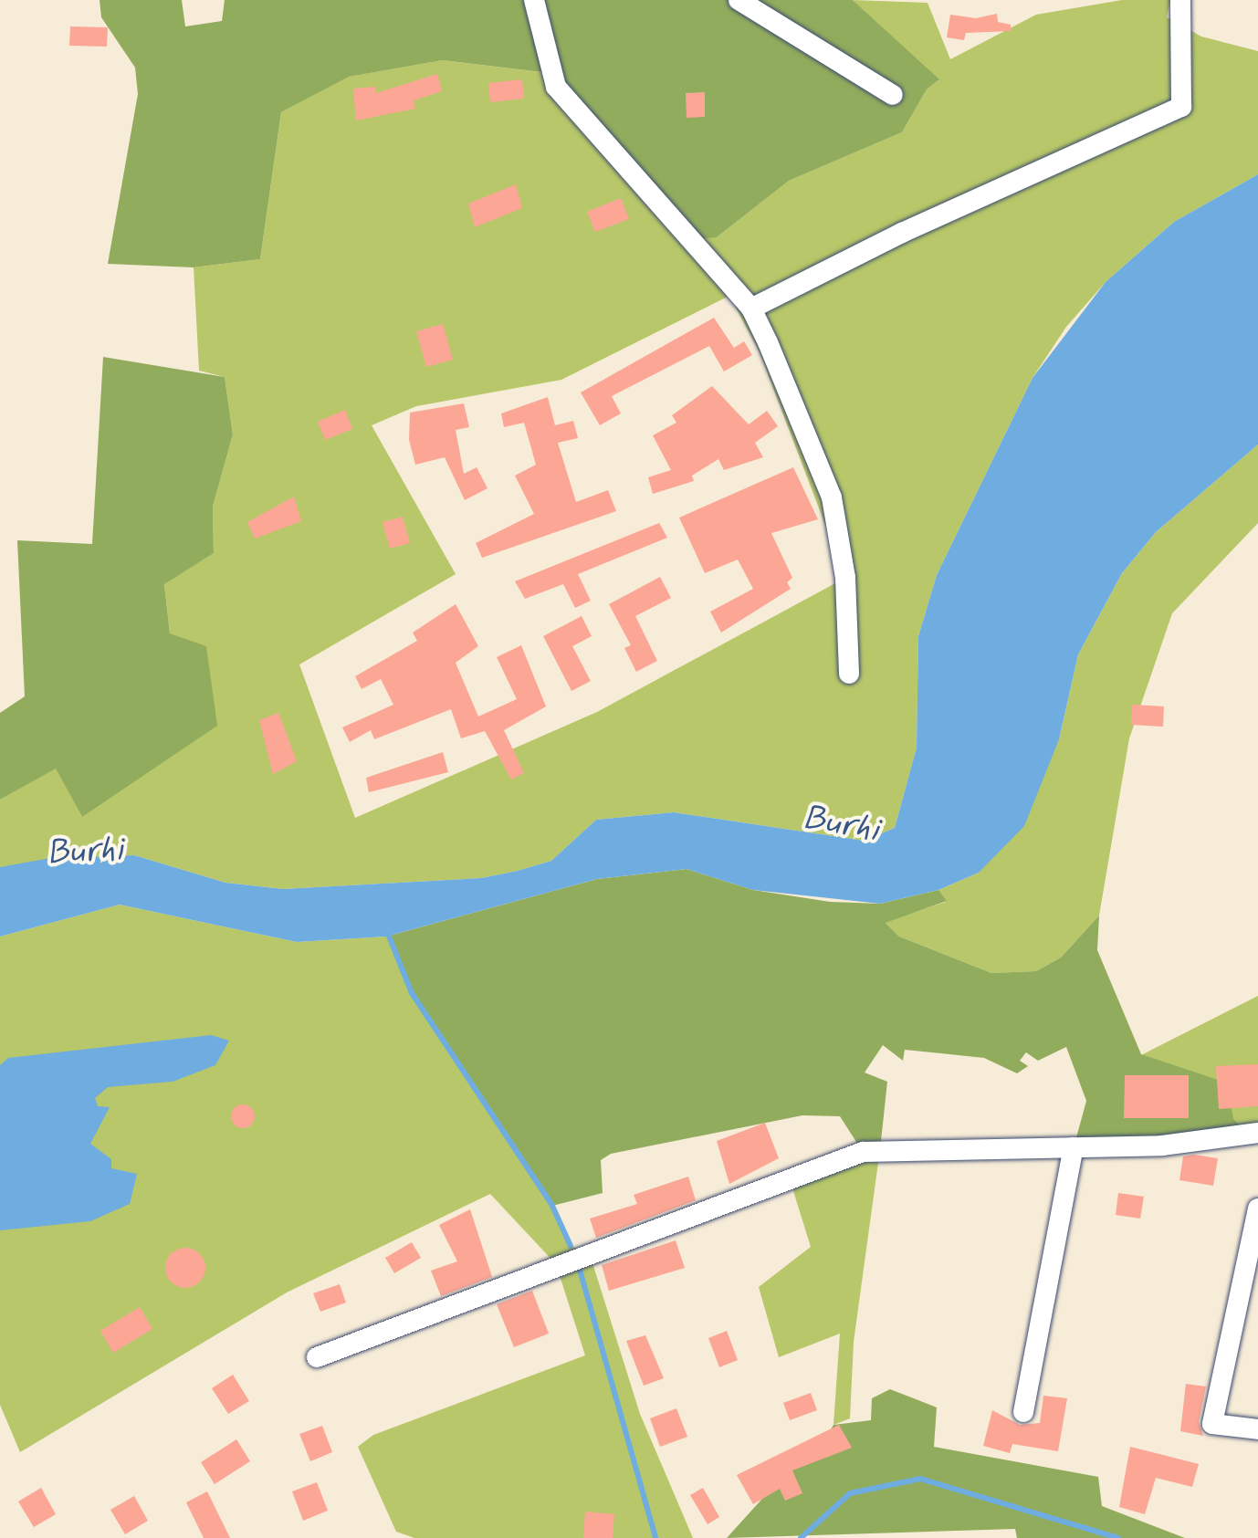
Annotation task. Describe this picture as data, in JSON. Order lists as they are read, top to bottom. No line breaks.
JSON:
{"water":["Burhi"]}
